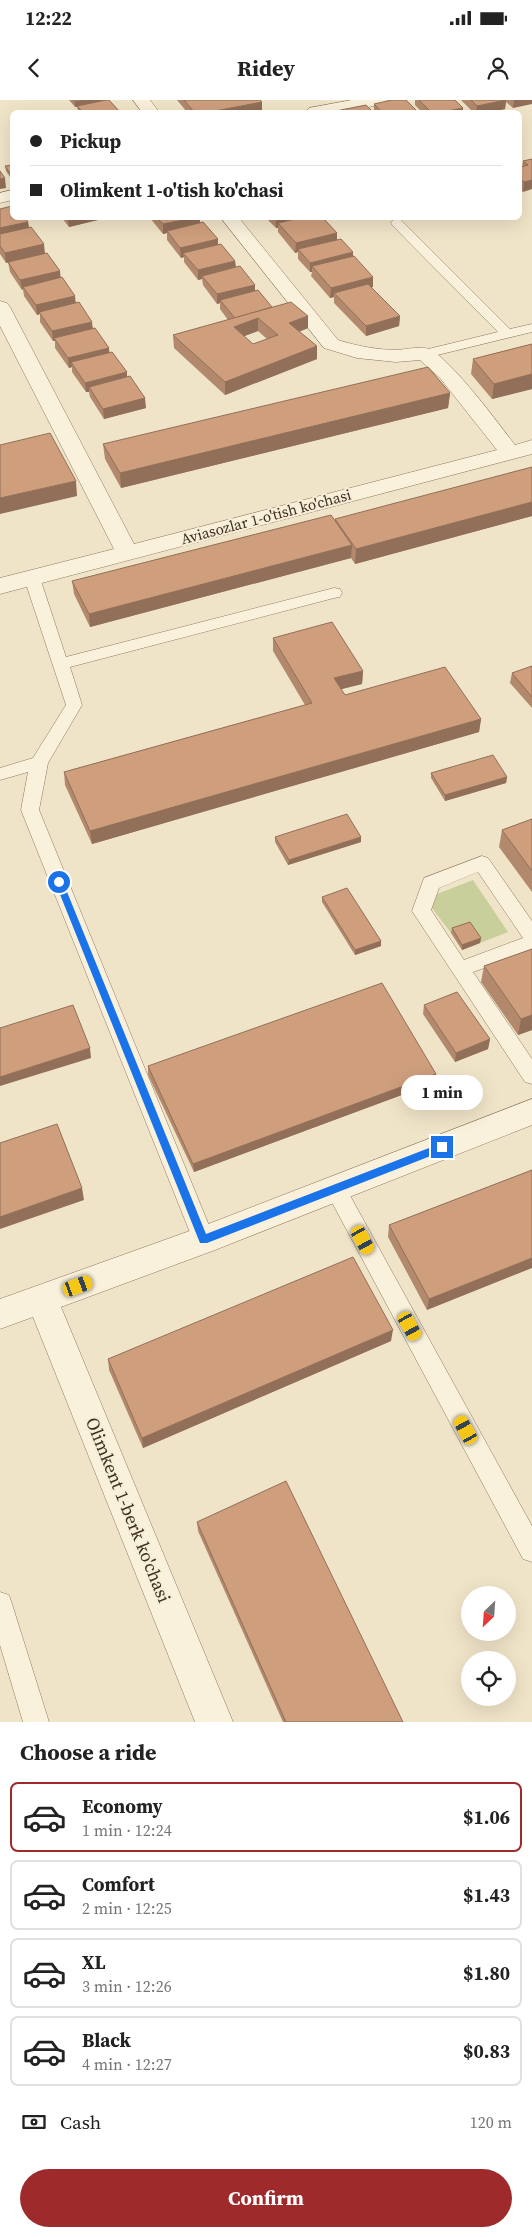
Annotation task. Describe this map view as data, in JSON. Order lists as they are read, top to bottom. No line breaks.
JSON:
{"streets":{"street":["Aviasozlar 1-o'tish ko'chasi","Olimkent 1-berk ko'chasi"]},"north":"bottom left","page":{"status":"12:22","header":"Ridey","banner":["Pickup","Olimkent 1-o'tish ko'chasi"],"bubble":"1 min","heading":"Choose a ride","list":[{"name":"Economy","note":"1 min · 12:24","value":"$1.06"},{"name":"Comfort","note":"2 min · 12:25","value":"$1.43"},{"name":"XL","note":"3 min · 12:26","value":"$1.80"},{"name":"Black","note":"4 min · 12:27","value":"$0.83"}],"pay":["Cash","120 m"],"buttons":"Confirm"}}
